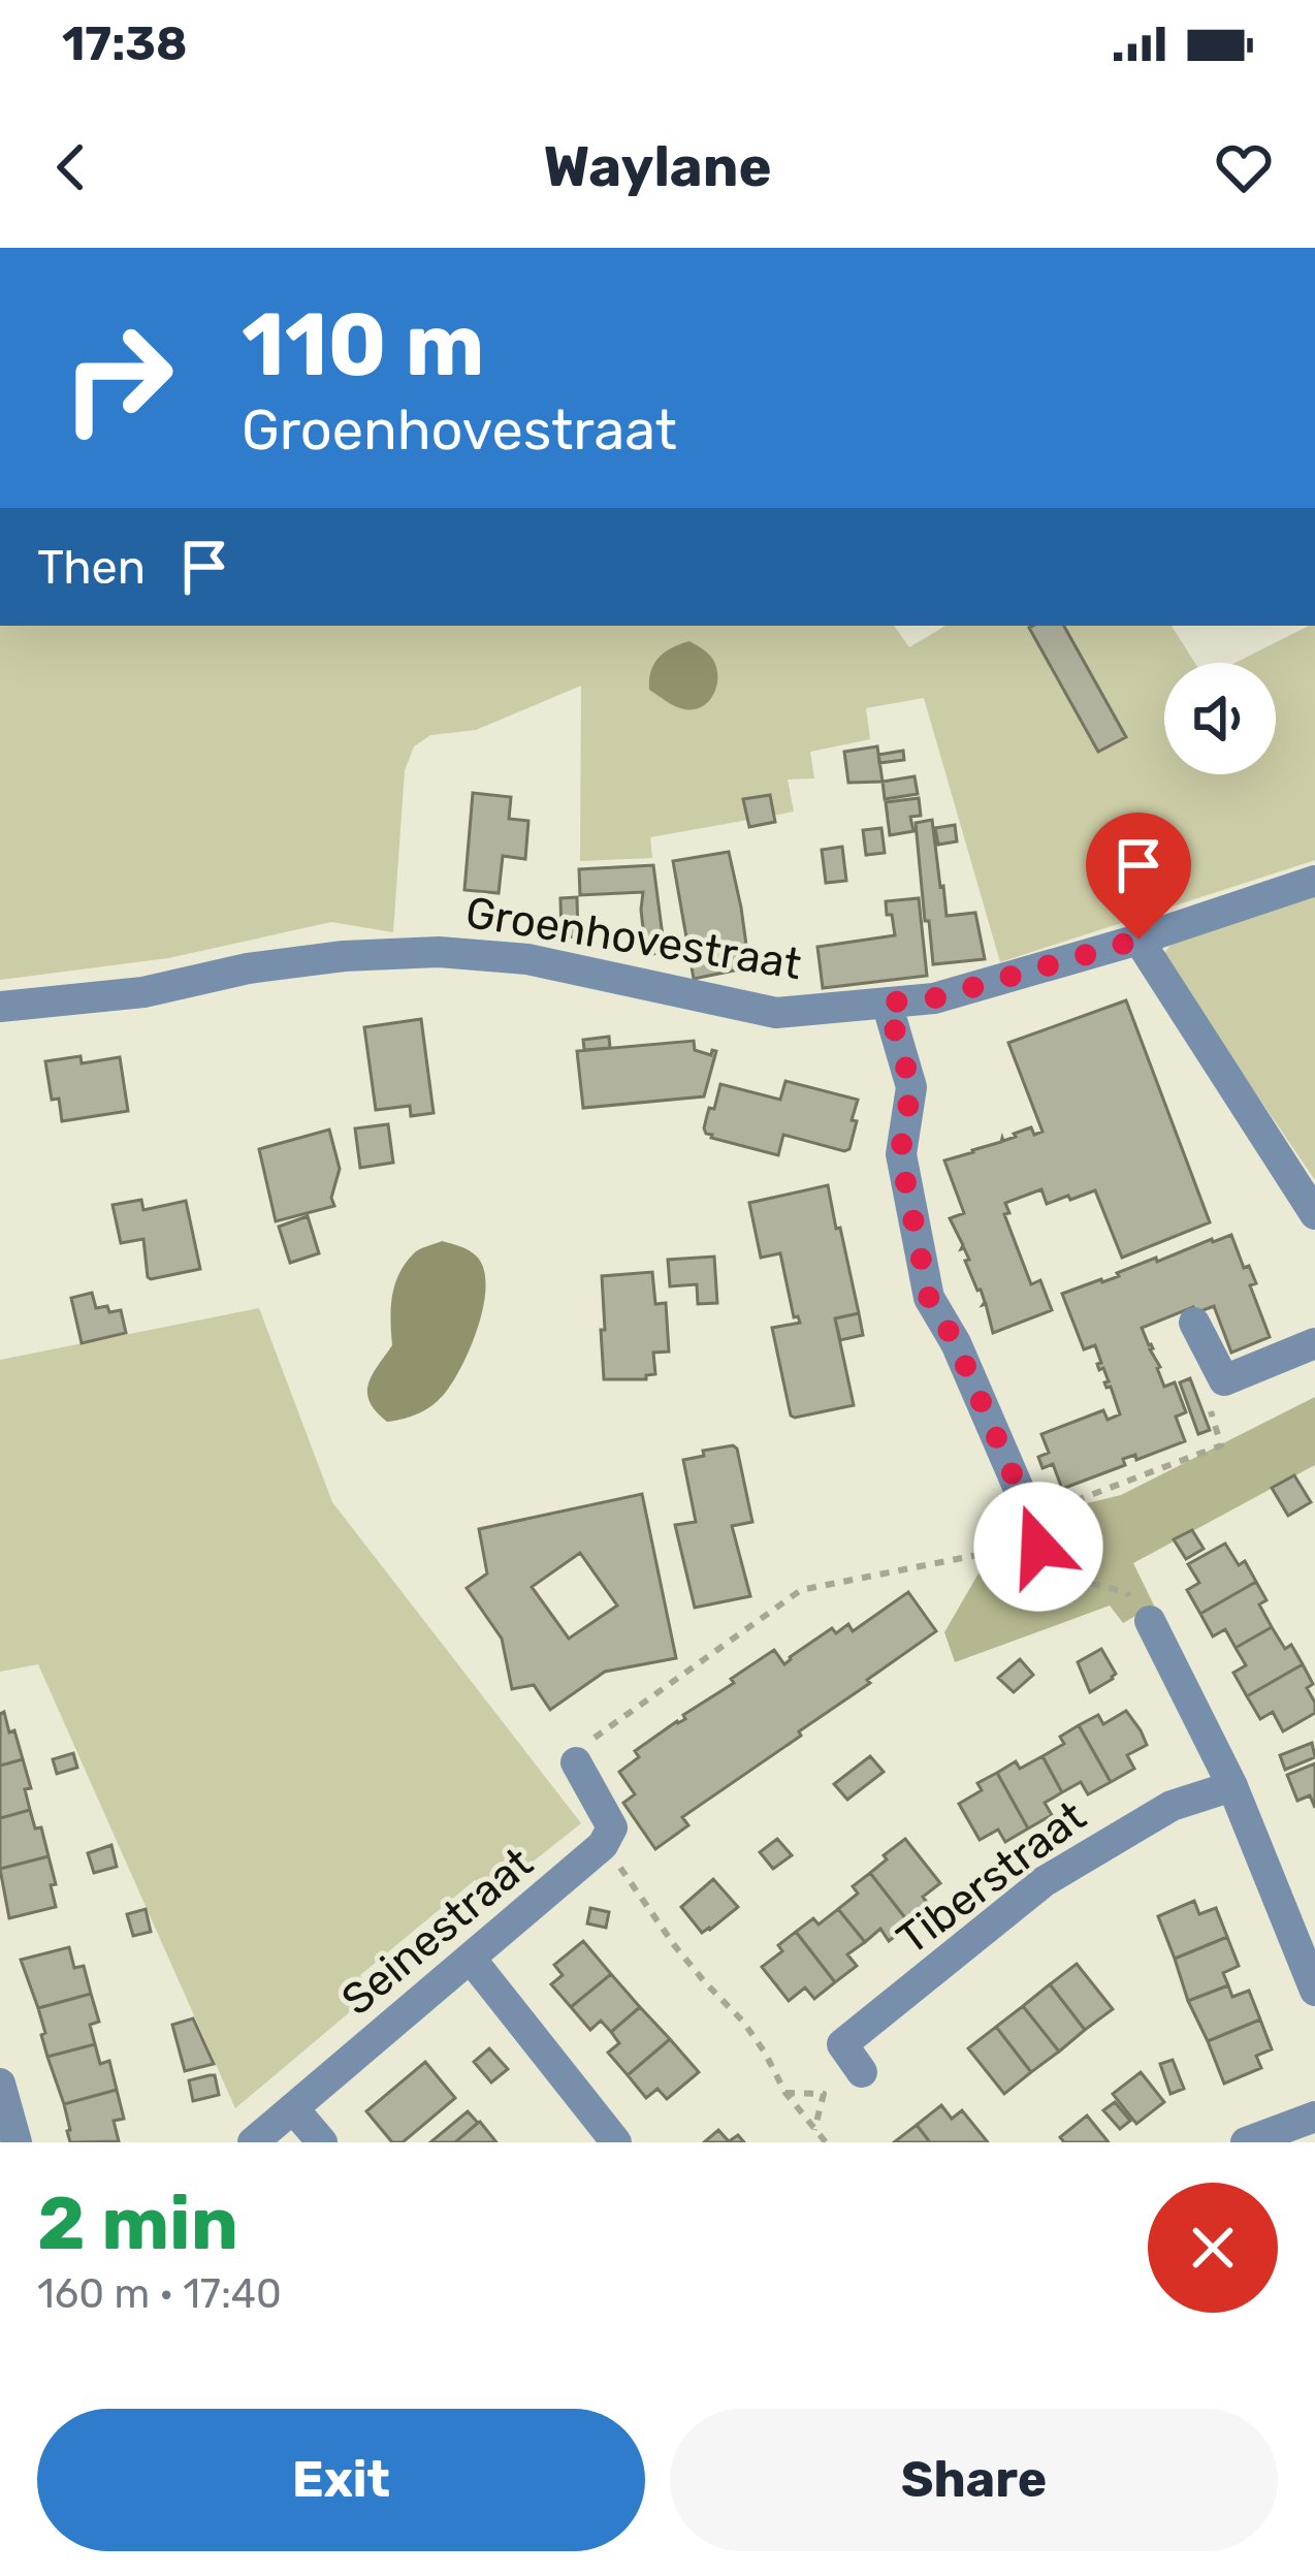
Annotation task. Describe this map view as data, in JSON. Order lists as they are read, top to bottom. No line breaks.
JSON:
{"streets":{"street":["Groenhovestraat","Tiberstraat","Seinestraat"]},"page":{"status":"17:38","header":"Waylane","turn":["110 m","Groenhovestraat"],"then":"Then","heading":["2 min","160 m · 17:40"],"buttons":["Exit","Share"]}}
